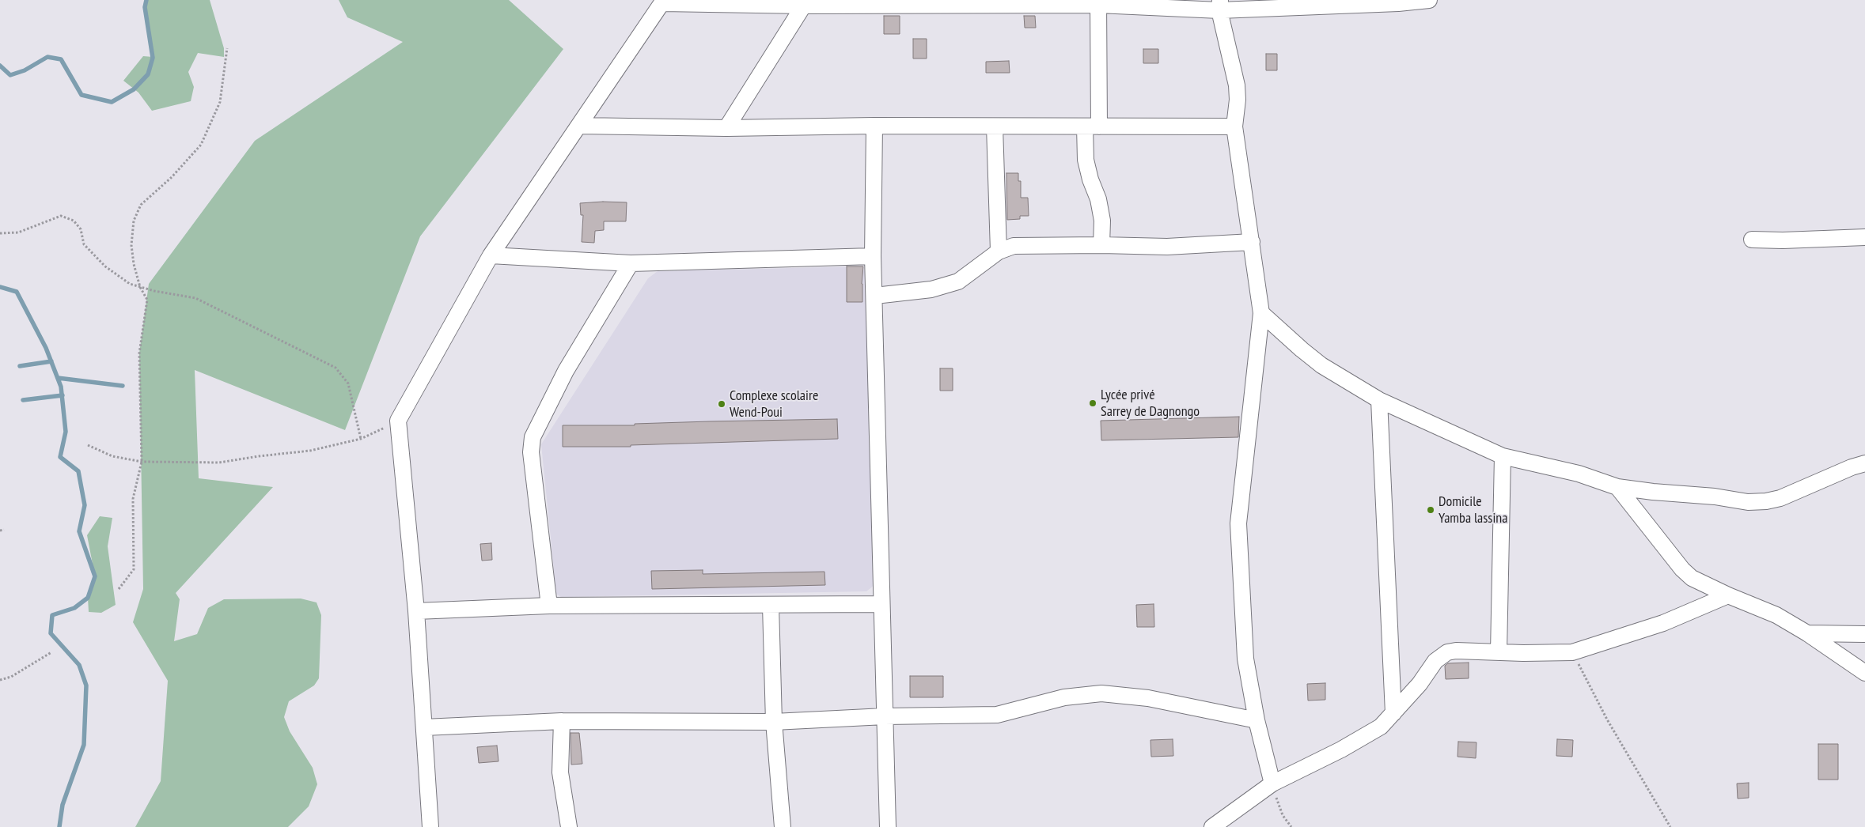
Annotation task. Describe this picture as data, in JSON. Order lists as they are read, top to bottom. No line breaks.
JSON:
{"places":["Lycée privé Sarrey de Dagnongo","Complexe scolaire Wend-Poui","Domicile Yamba lassina"]}
